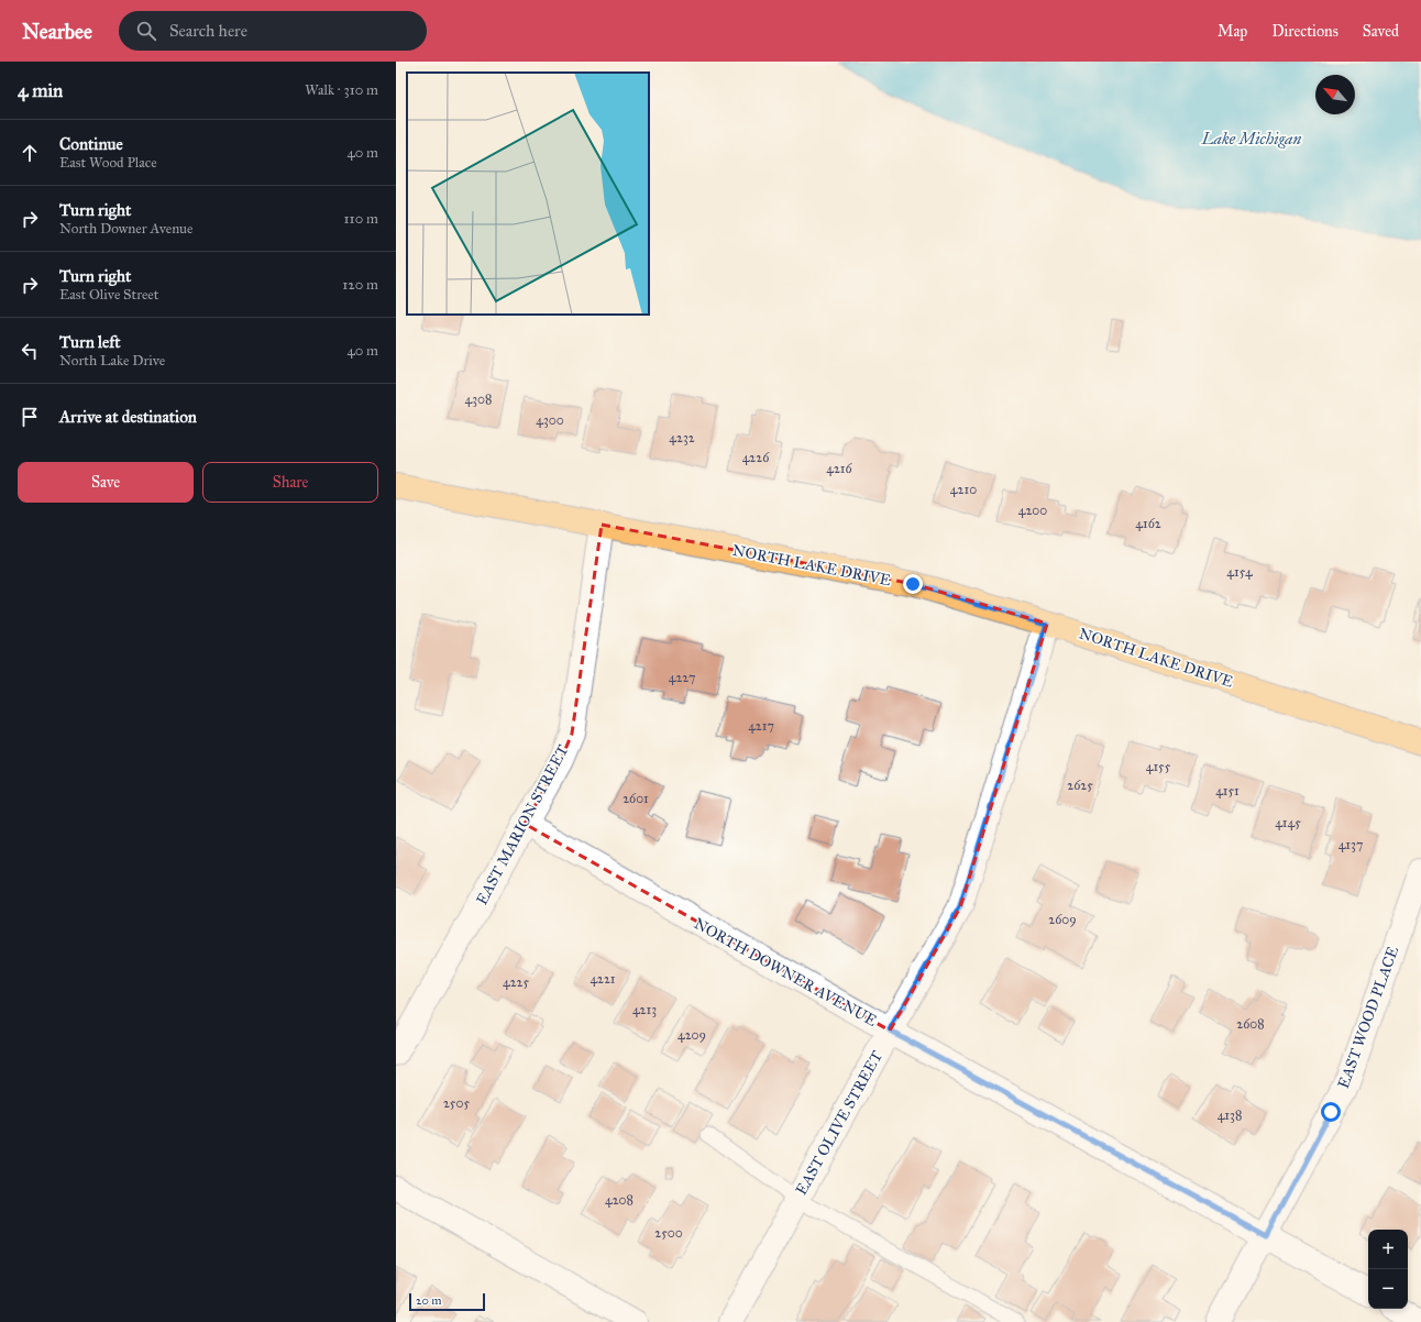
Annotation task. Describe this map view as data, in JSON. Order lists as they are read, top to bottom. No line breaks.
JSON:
{"streets":{"main road":["NORTH LAKE DRIVE"],"street":["EAST MARION STREET","NORTH DOWNER AVENUE","EAST WOOD PLACE","EAST OLIVE STREET"]},"crossings":[["NORTH LAKE DRIVE","EAST MARION STREET"],["NORTH LAKE DRIVE","EAST OLIVE STREET"],["EAST MARION STREET","NORTH DOWNER AVENUE"],["NORTH DOWNER AVENUE","EAST WOOD PLACE"],["NORTH DOWNER AVENUE","EAST OLIVE STREET"]],"water":["Lake Michigan"],"house_numbers":["4308","4300","4232","4226","4216","4210","4200","4162","4154","4227","4217","4155","2625","4151","2601","4145","4137","2609","4221","4225","4213","2608","4209","2505","4138","4208","2500"],"scale_bar":"20 m","north":"top left","page":{"header":"Nearbee","search":"Search here","nav":["Map","Directions","Saved"],"heading":["4 min","Walk · 310 m"],"list":[["Continue","East Wood Place","40 m"],["Turn right","North Downer Avenue","110 m"],["Turn right","East Olive Street","120 m"],["Turn left","North Lake Drive","40 m"],"Arrive at destination"],"buttons":["Save","Share"],"map_buttons":["+","−"],"scale":"20 m"}}
